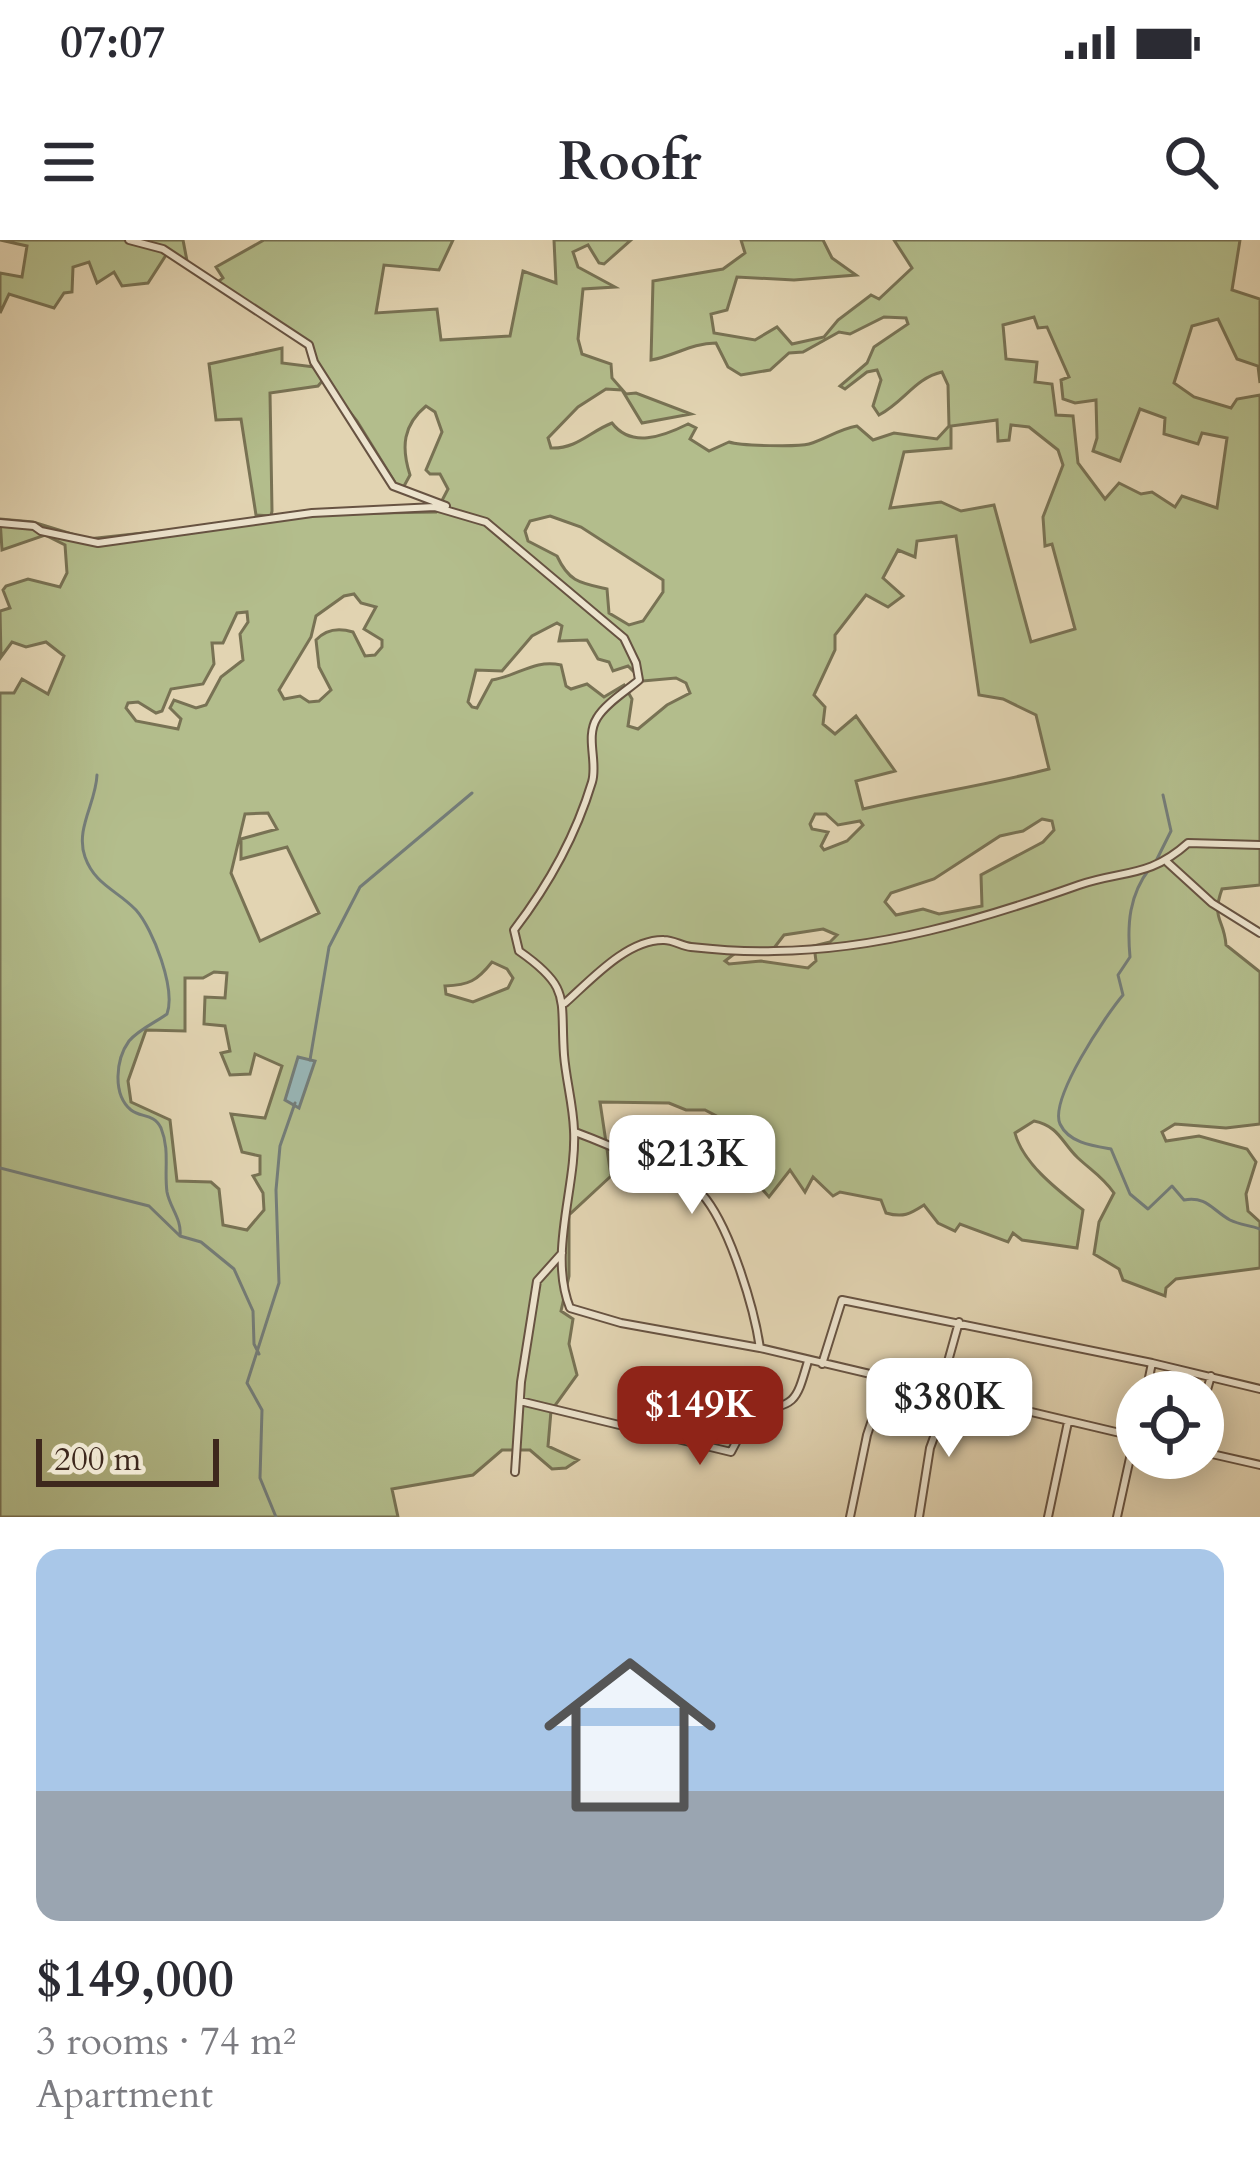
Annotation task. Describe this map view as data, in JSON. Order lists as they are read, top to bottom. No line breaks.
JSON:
{"scale_bar":"200 m","page":{"status":"07:07","header":"Roofr","price":["$213K","$380K","$149K"],"scale":"200 m","list":[{"name":"$149,000","note":"3 rooms · 74 m² · Apartment"}]}}
